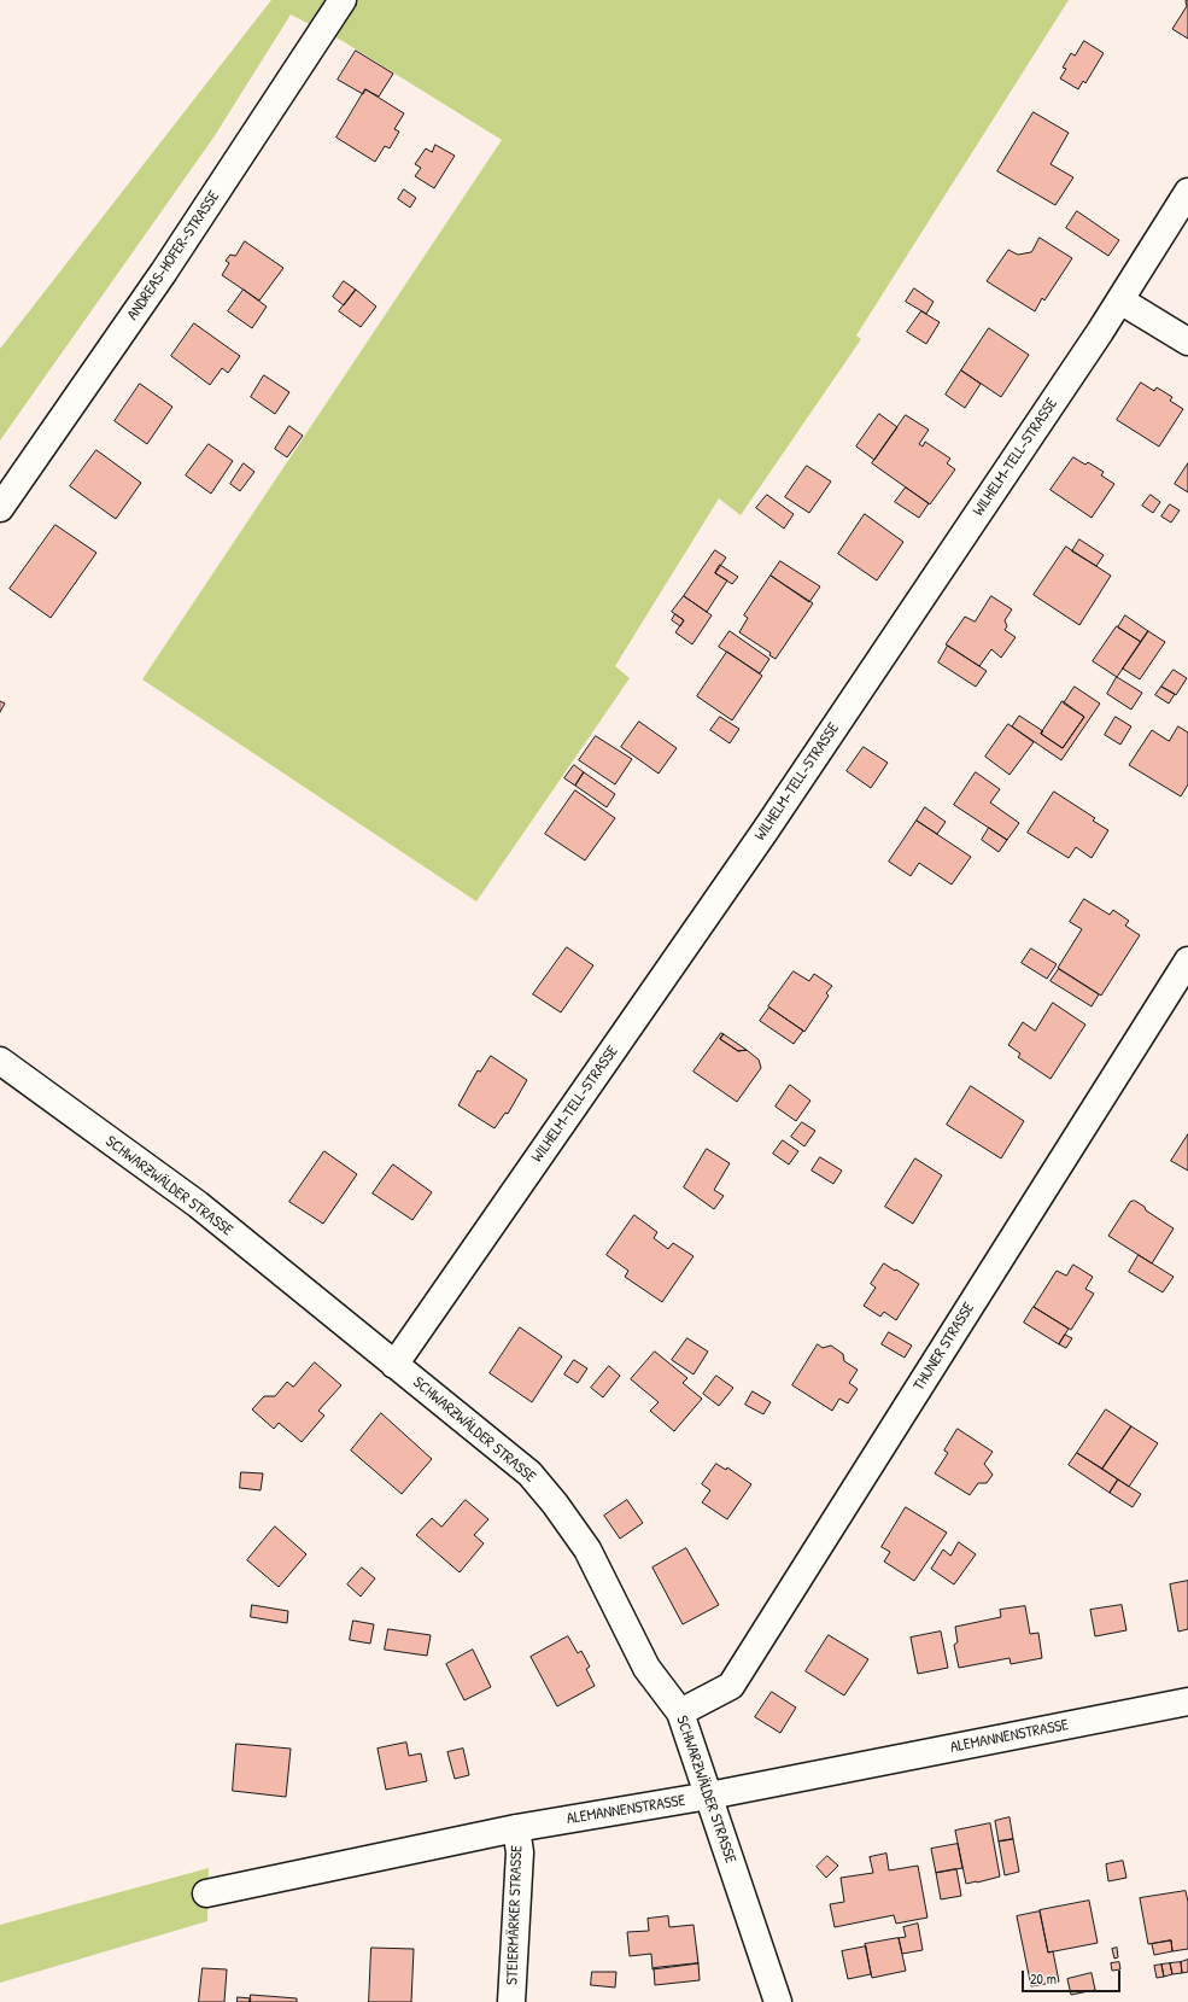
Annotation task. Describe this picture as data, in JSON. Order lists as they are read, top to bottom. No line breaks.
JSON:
{"streets":{"street":["ANDREAS-HOFER-STRASSE","WILHELM-TELL-STRASSE","SCHWARZWÄLDER STRASSE","THUNER STRASSE","ALEMANNENSTRASSE","STEIERMÄRKER STRASSE"]},"crossings":[["WILHELM-TELL-STRASSE","SCHWARZWÄLDER STRASSE"],["SCHWARZWÄLDER STRASSE","THUNER STRASSE"],["SCHWARZWÄLDER STRASSE","ALEMANNENSTRASSE"],["ALEMANNENSTRASSE","STEIERMÄRKER STRASSE"]],"scale_bar":"20 m"}
